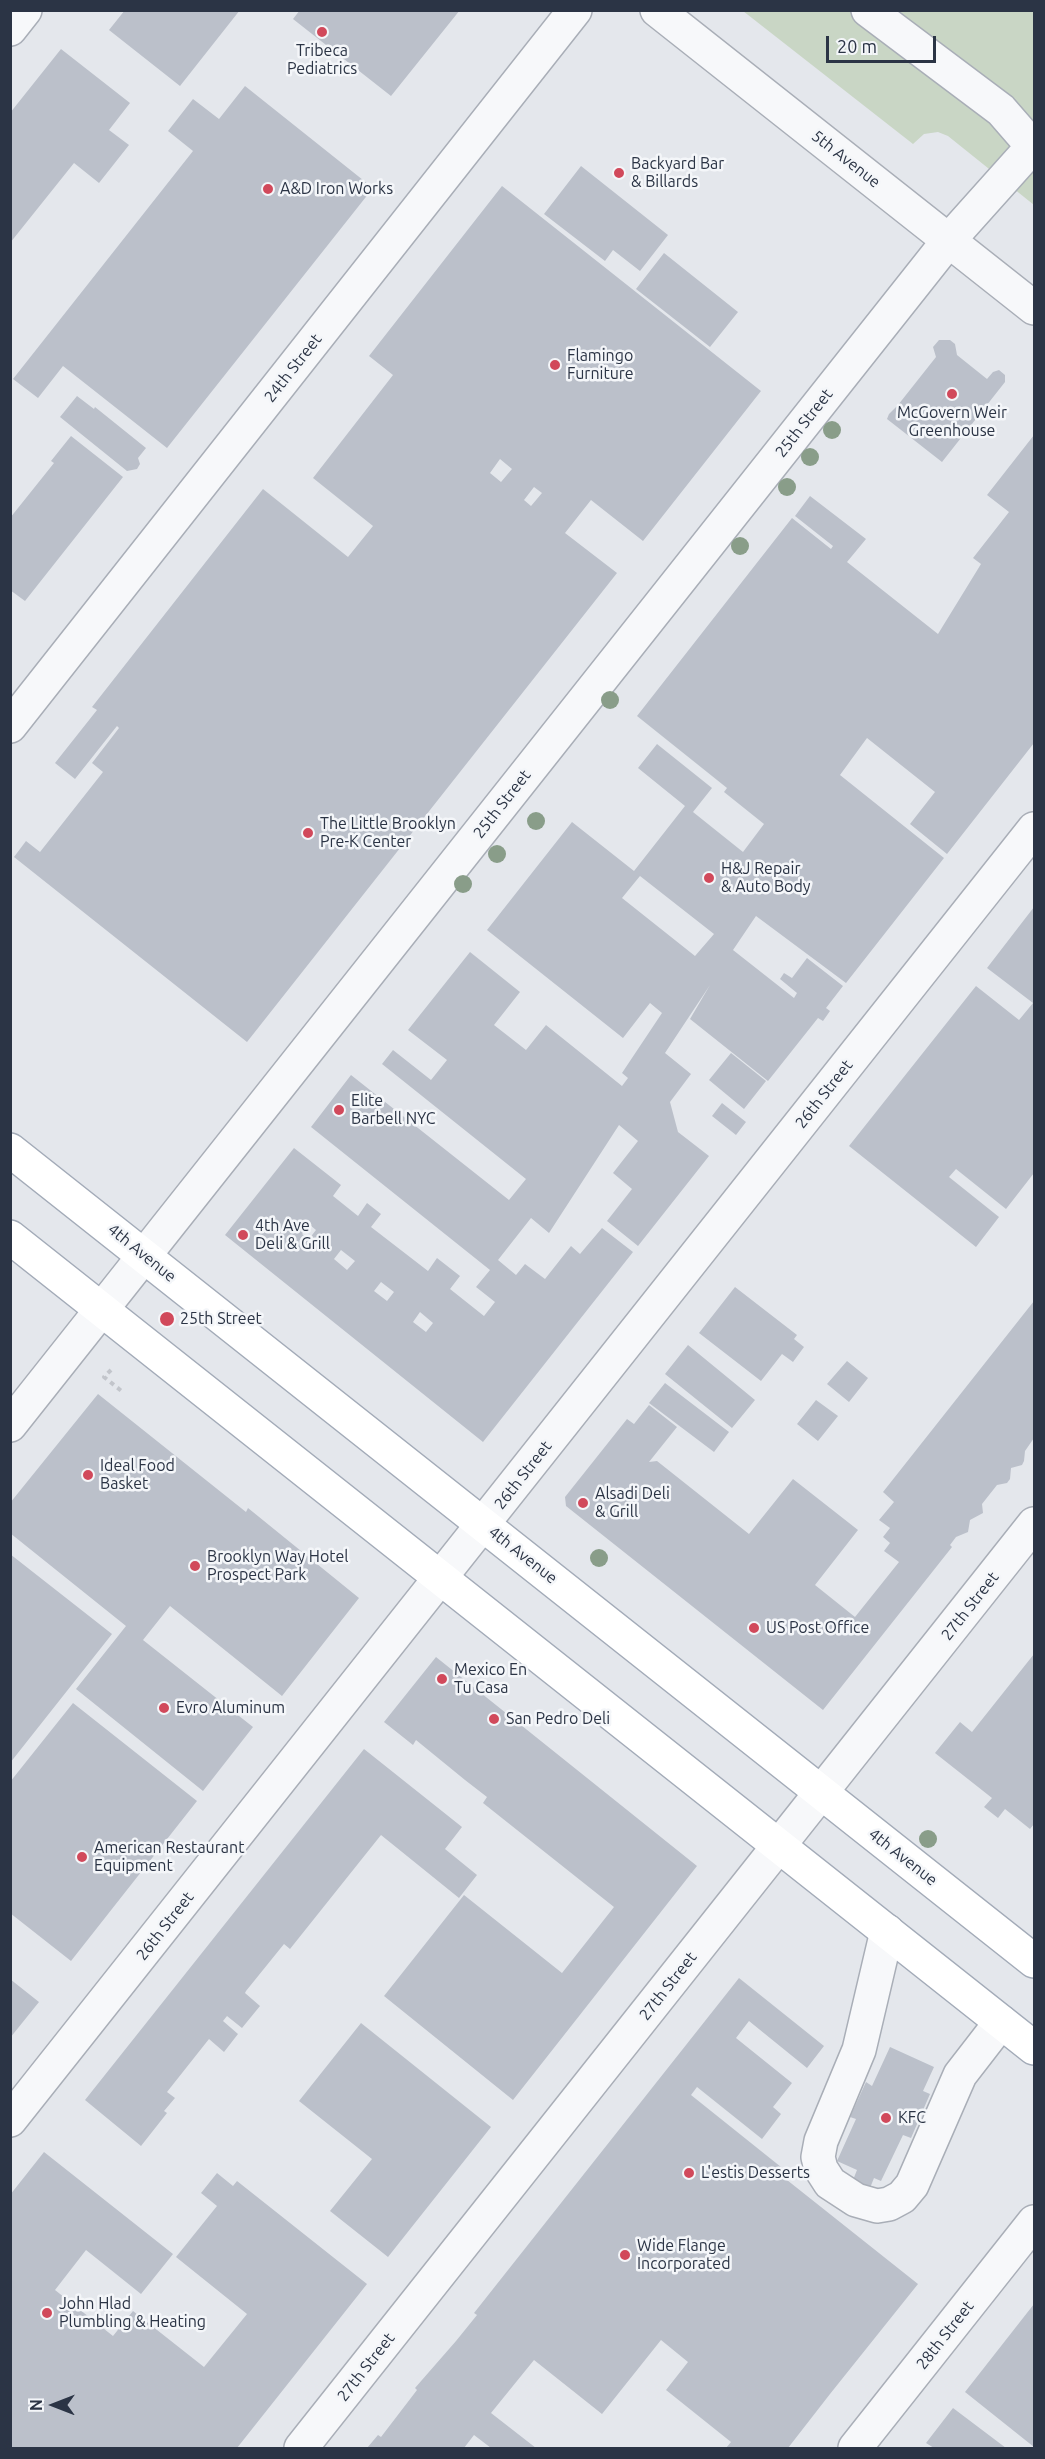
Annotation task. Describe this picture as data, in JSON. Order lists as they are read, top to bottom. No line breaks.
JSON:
{"streets":{"main road":["4th Avenue"],"street":["5th Avenue","24th Street","25th Street","26th Street","27th Street","28th Street"]},"crossings":[["5th Avenue","25th Street"],["25th Street","4th Avenue"],["26th Street","4th Avenue"],["4th Avenue","27th Street"]],"places":["Tribeca Pediatrics","Backyard Bar & Billards","A&D Iron Works","Flamingo Furniture","McGovern Weir Greenhouse","The Little Brooklyn Pre-K Center","H&J Repair & Auto Body","Elite Barbell NYC","4th Ave Deli & Grill","25th Street","Ideal Food Basket","Alsadi Deli & Grill","Brooklyn Way Hotel Prospect Park","US Post Office","Mexico En Tu Casa","Evro Aluminum","San Pedro Deli","American Restaurant Equipment","KFC","L'estis Desserts","Wide Flange Incorporated","John Hlad Plumbling & Heating"],"scale_bar":"20 m","north":"left"}
